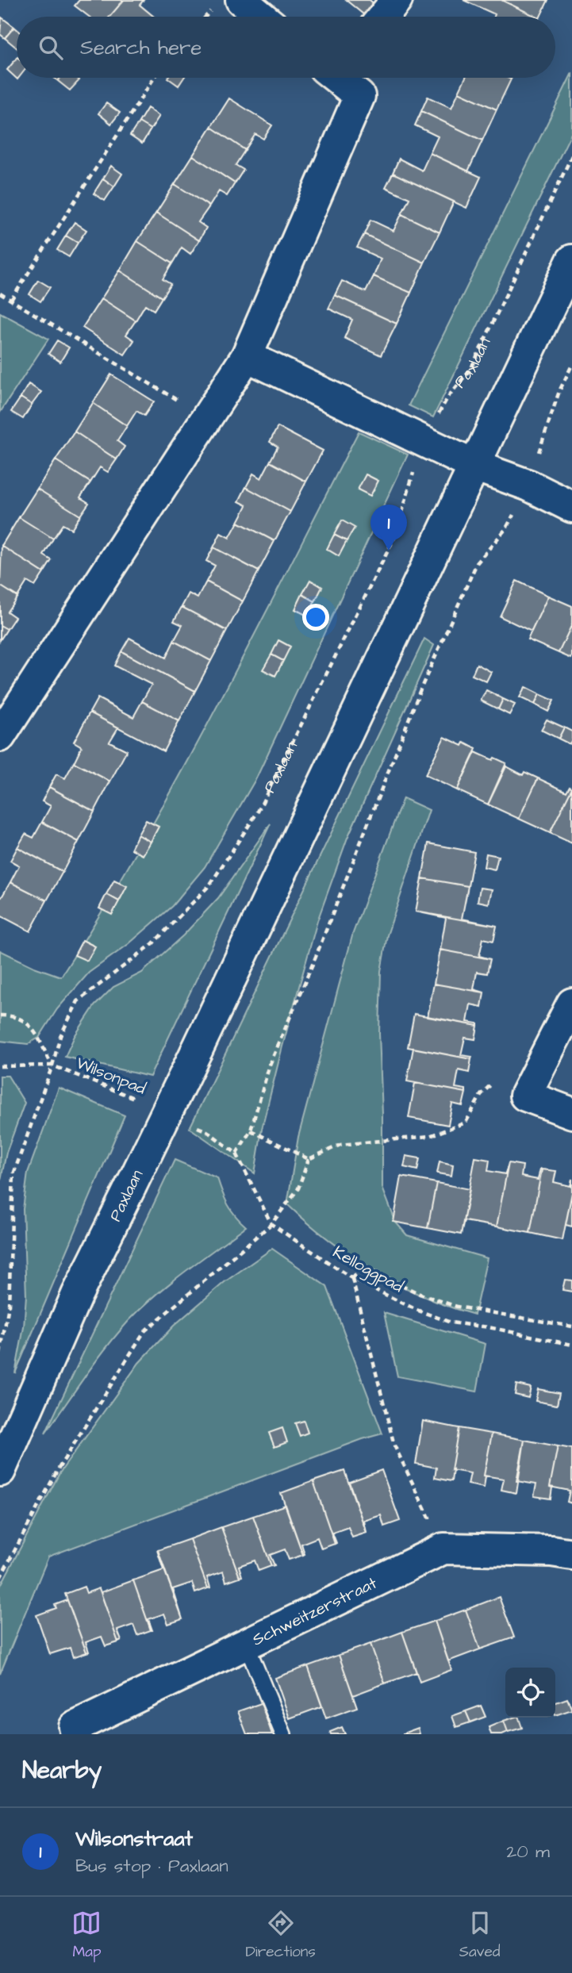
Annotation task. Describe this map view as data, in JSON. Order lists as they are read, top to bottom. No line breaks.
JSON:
{"streets":{"street":["Paxlaan","Schweitzerstraat"],"path":["Wilsonpad","Kelloggpad"]},"crossings":[["Paxlaan","Wilsonpad"]],"page":{"search":"Search here","pins":"1","heading":"Nearby","list":[{"mark":"1","name":"Wilsonstraat","note":"Bus stop · Paxlaan","value":"20 m"}],"nav":["Map","Directions","Saved"]}}
